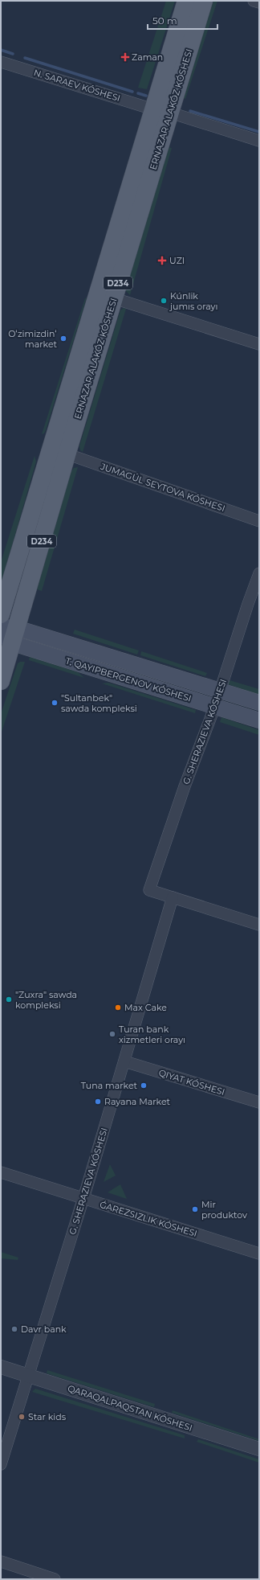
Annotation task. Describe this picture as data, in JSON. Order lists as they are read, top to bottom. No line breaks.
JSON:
{"streets":{"main road":["ERNAZAR ALAKÓZ KÓSHESI","D234"],"street":["N. SARAEV KÓSHESI","JUMAGÚL SEYTOVA KÓSHESI","G. SHERAZIEVA KÓSHESI","ǴAREZSIZLIK KÓSHESI","QARAQALPAQSTAN KÓSHESI"]},"crossings":[["N. SARAEV KÓSHESI","ERNAZAR ALAKÓZ KÓSHESI"],["ERNAZAR ALAKÓZ KÓSHESI","JUMAGÚL SEYTOVA KÓSHESI"],["G. SHERAZIEVA KÓSHESI","ǴAREZSIZLIK KÓSHESI"],["G. SHERAZIEVA KÓSHESI","QARAQALPAQSTAN KÓSHESI"]],"places":{"health":["Zaman","UZI"],"other":["Kúnlik jumıs orayı","Oʻzimizdinʻ market","\"Sultanbek\" sawda kompleksi","\"Zuxra\" sawda kompleksi","Max Cake","Turan bank xizmetleri orayı","Tuna market","Rayana Market","Mir produktov","Davr bank","Star kids"]},"scale_bar":"50 m"}
